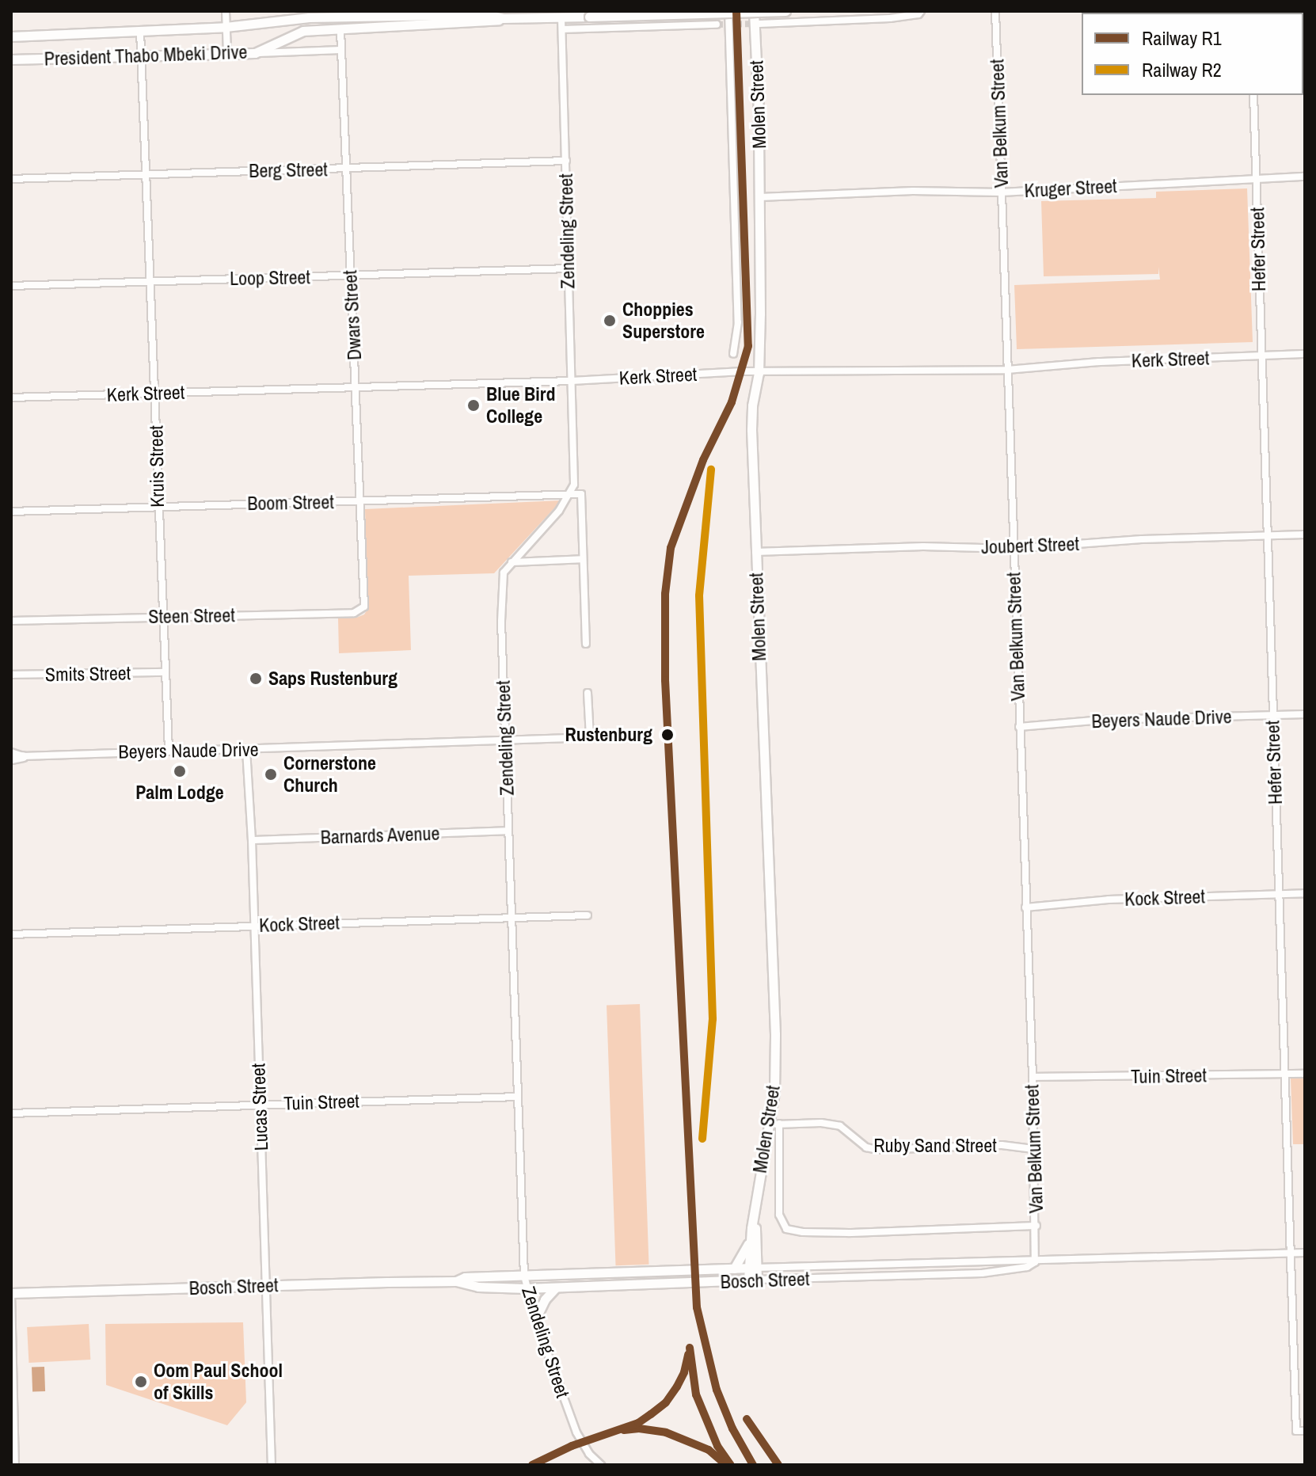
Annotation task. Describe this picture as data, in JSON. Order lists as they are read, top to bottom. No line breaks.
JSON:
{"streets":{"street":["President Thabo Mbeki Drive","Molen Street","Van Belkum Street","Berg Street","Kruger Street","Zendeling Street","Hefer Street","Loop Street","Dwars Street","Kerk Street","Kruis Street","Boom Street","Joubert Street","Steen Street","Smits Street","Beyers Naude Drive","Barnards Avenue","Kock Street","Tuin Street","Lucas Street","Ruby Sand Street","Bosch Street"]},"crossings":[["President Thabo Mbeki Drive","Zendeling Street"],["President Thabo Mbeki Drive","Dwars Street"],["President Thabo Mbeki Drive","Kruis Street"],["Molen Street","Kruger Street"],["Molen Street","Kerk Street"],["Molen Street","Joubert Street"],["Molen Street","Ruby Sand Street"],["Van Belkum Street","Kruger Street"],["Van Belkum Street","Kerk Street"],["Van Belkum Street","Joubert Street"],["Van Belkum Street","Beyers Naude Drive"],["Van Belkum Street","Kock Street"],["Van Belkum Street","Tuin Street"],["Van Belkum Street","Ruby Sand Street"],["Van Belkum Street","Bosch Street"],["Berg Street","Zendeling Street"],["Berg Street","Dwars Street"],["Berg Street","Kruis Street"],["Kruger Street","Hefer Street"],["Zendeling Street","Loop Street"],["Zendeling Street","Kerk Street"],["Zendeling Street","Boom Street"],["Zendeling Street","Beyers Naude Drive"],["Zendeling Street","Barnards Avenue"],["Zendeling Street","Kock Street"],["Zendeling Street","Tuin Street"],["Zendeling Street","Bosch Street"],["Hefer Street","Kerk Street"],["Hefer Street","Joubert Street"],["Hefer Street","Beyers Naude Drive"],["Hefer Street","Kock Street"],["Hefer Street","Tuin Street"],["Hefer Street","Bosch Street"],["Loop Street","Dwars Street"],["Loop Street","Kruis Street"],["Dwars Street","Kerk Street"],["Dwars Street","Boom Street"],["Dwars Street","Steen Street"],["Kerk Street","Kruis Street"],["Kruis Street","Boom Street"],["Kruis Street","Steen Street"],["Kruis Street","Smits Street"],["Kruis Street","Beyers Naude Drive"],["Beyers Naude Drive","Lucas Street"],["Barnards Avenue","Lucas Street"],["Kock Street","Lucas Street"],["Tuin Street","Lucas Street"],["Lucas Street","Bosch Street"]],"places":["Choppies Superstore","Blue Bird College","Saps Rustenburg","Rustenburg","Palm Lodge","Cornerstone Church","Oom Paul School of Skills"],"lines":["rail line R1","rail line R2"],"legend":["Railway R1","Railway R2"]}
